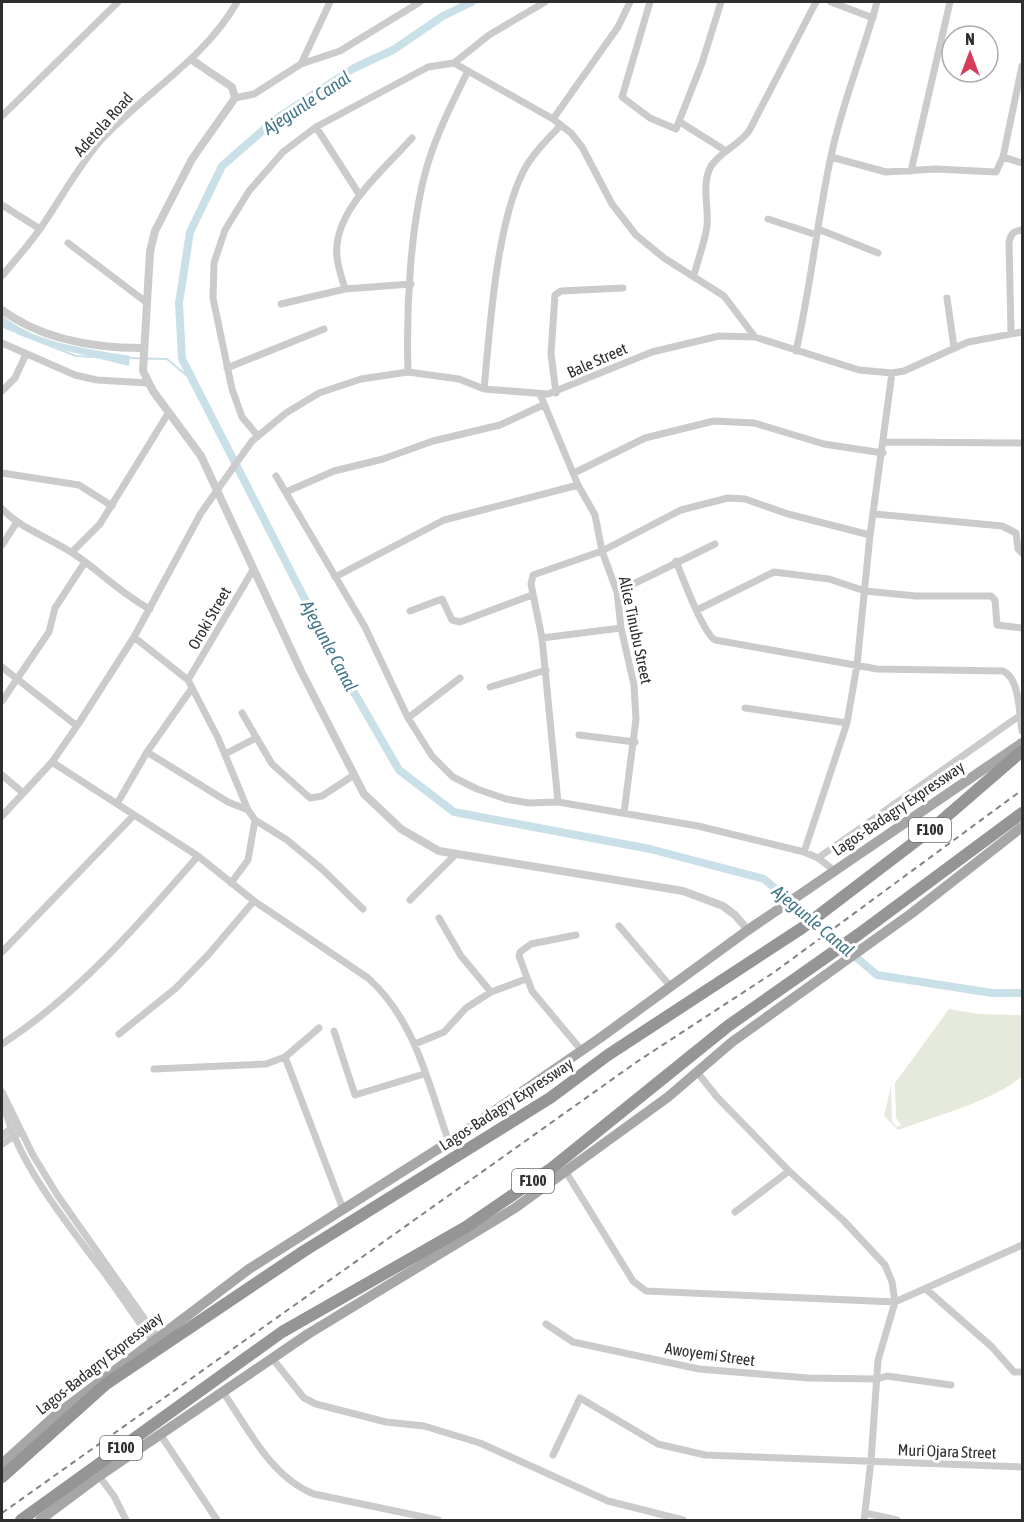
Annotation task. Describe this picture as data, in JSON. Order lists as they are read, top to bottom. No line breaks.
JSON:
{"streets":{"highway":["Lagos-Badagry Expressway","F100"],"street":["Adetola Road","Bale Street","Oroki Street","Alice Tinubu Street","Awoyemi Street","Muri Ojara Street"]},"crossings":[["Bale Street","Alice Tinubu Street"]],"water":["Ajegunle Canal"],"north":"top"}
